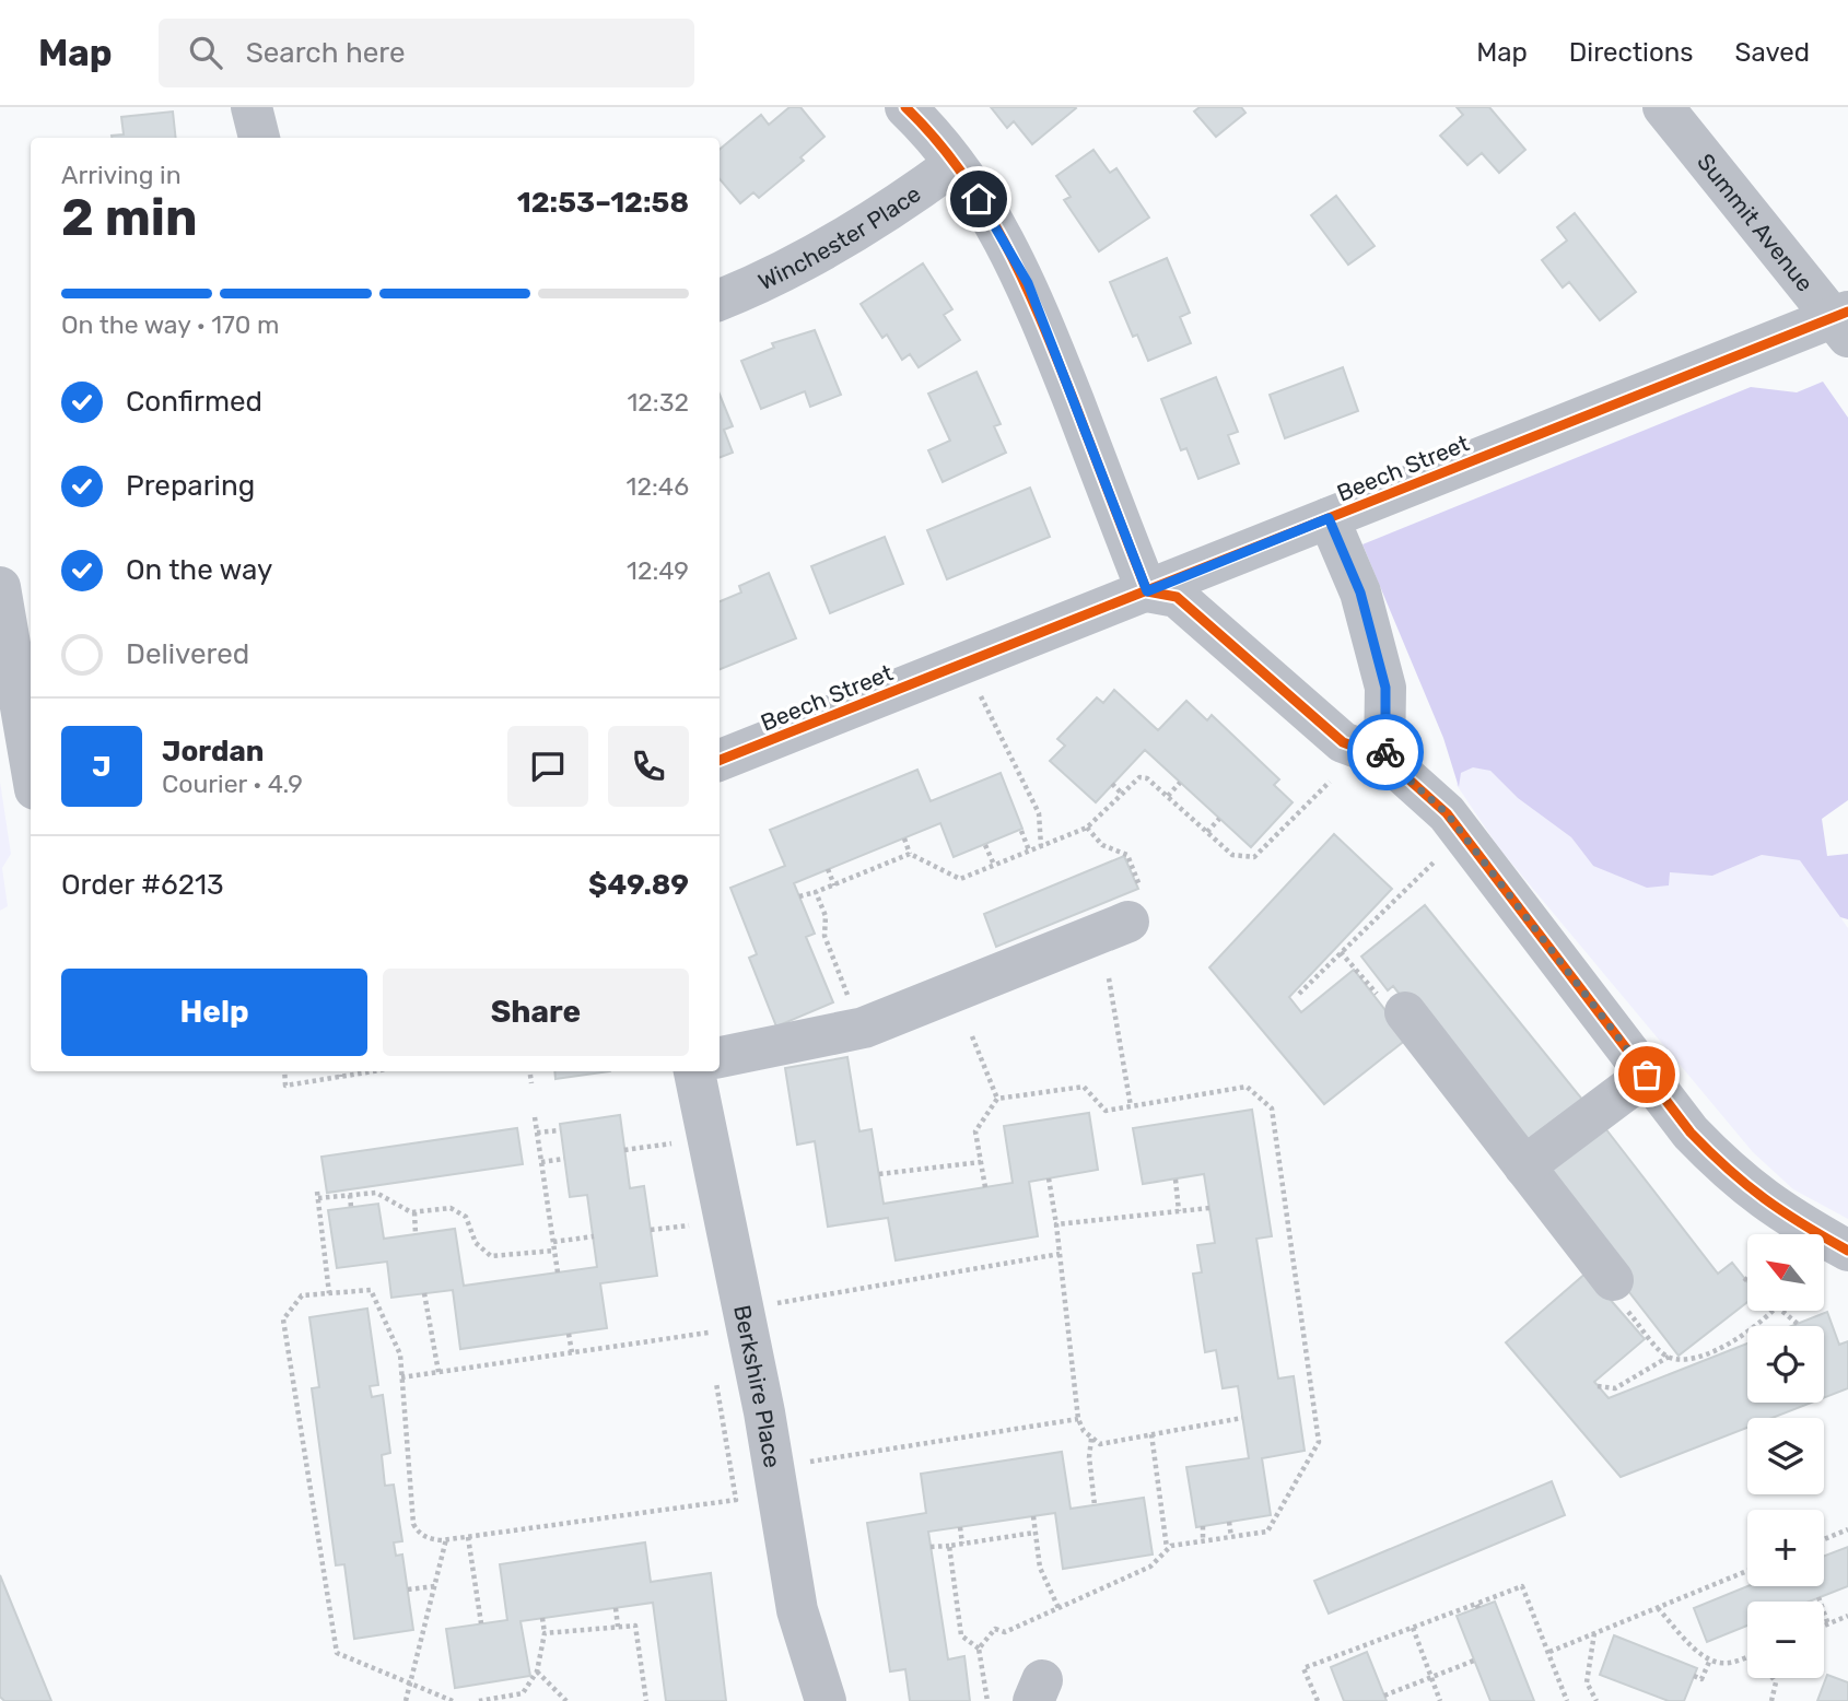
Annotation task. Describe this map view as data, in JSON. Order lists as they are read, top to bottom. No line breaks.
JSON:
{"streets":{"street":["Summit Avenue","Winchester Place","Beech Street","Berkshire Place"]},"crossings":[["Summit Avenue","Beech Street"]],"north":"top left","page":{"header":"Map","search":"Search here","nav":["Map","Directions","Saved"],"heading":["2 min","Arriving in","12:53–12:58"],"panel":["Jordan","Courier · 4.9","Order #6213","$49.89"],"bar":"On the way · 170 m","list":[["Confirmed","12:32"],["Preparing","12:46"],["On the way","12:49"],"Delivered"],"round":"J","buttons":["Help","Share"],"map_buttons":["+","−"]}}
